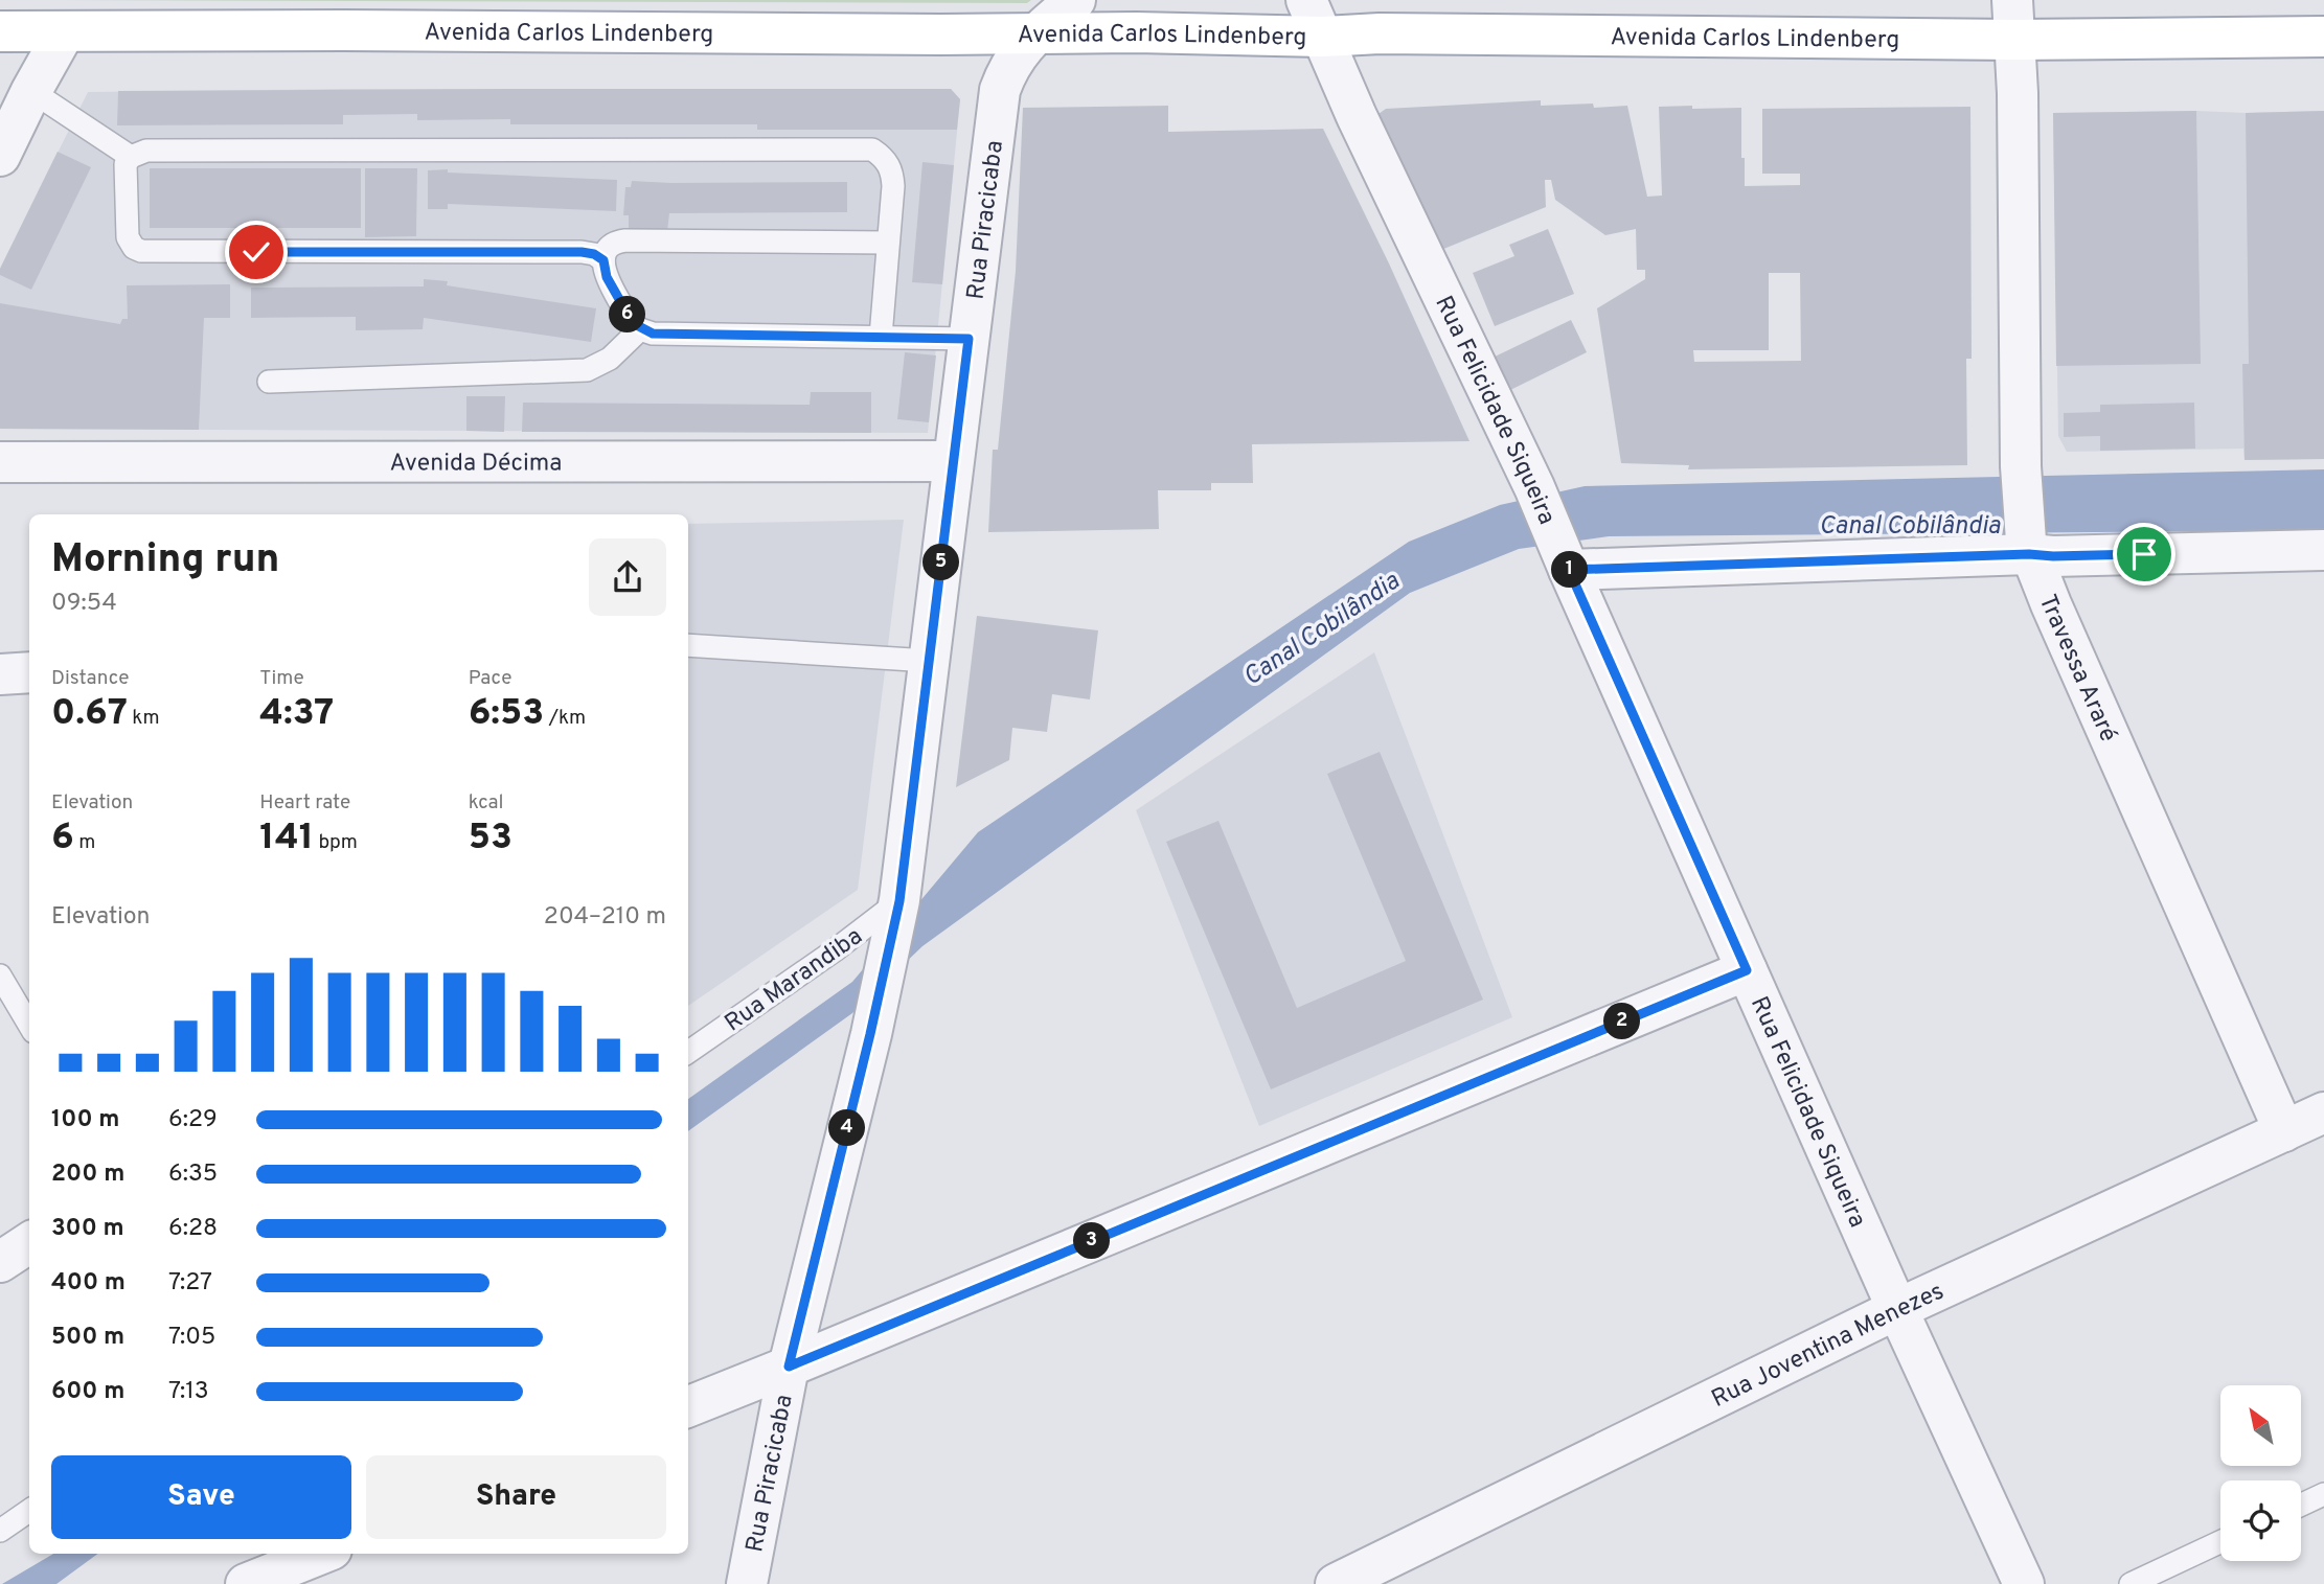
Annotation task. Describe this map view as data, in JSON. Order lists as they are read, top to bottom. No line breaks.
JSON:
{"streets":{"main road":["Avenida Carlos Lindenberg"],"street":["Rua Piracicaba","Rua Felicidade Siqueira","Avenida Décima","Travessa Araré","Rua Joventina Menezes"],"lane":["Rua Marandiba"]},"crossings":[["Avenida Carlos Lindenberg","Rua Piracicaba"],["Avenida Carlos Lindenberg","Rua Felicidade Siqueira"],["Avenida Carlos Lindenberg","Travessa Araré"],["Rua Piracicaba","Avenida Décima"],["Rua Piracicaba","Rua Marandiba"],["Rua Felicidade Siqueira","Rua Joventina Menezes"],["Travessa Araré","Rua Joventina Menezes"]],"water":["Canal Cobilândia"],"north":"top left","page":{"pins":["6","5","1","2","4","3"],"heading":["Morning run","09:54"],"stats":[["Distance","0.67 km"],["Time","4:37"],["Pace","6:53 /km"],["Elevation","6 m"],["Heart rate","141 bpm"],["kcal","53"]],"chart":["Elevation","204–210 m"],"list":[{"name":"100 m","note":"6:29"},{"name":"200 m","note":"6:35"},{"name":"300 m","note":"6:28"},{"name":"400 m","note":"7:27"},{"name":"500 m","note":"7:05"},{"name":"600 m","note":"7:13"}],"buttons":["Save","Share"]}}
